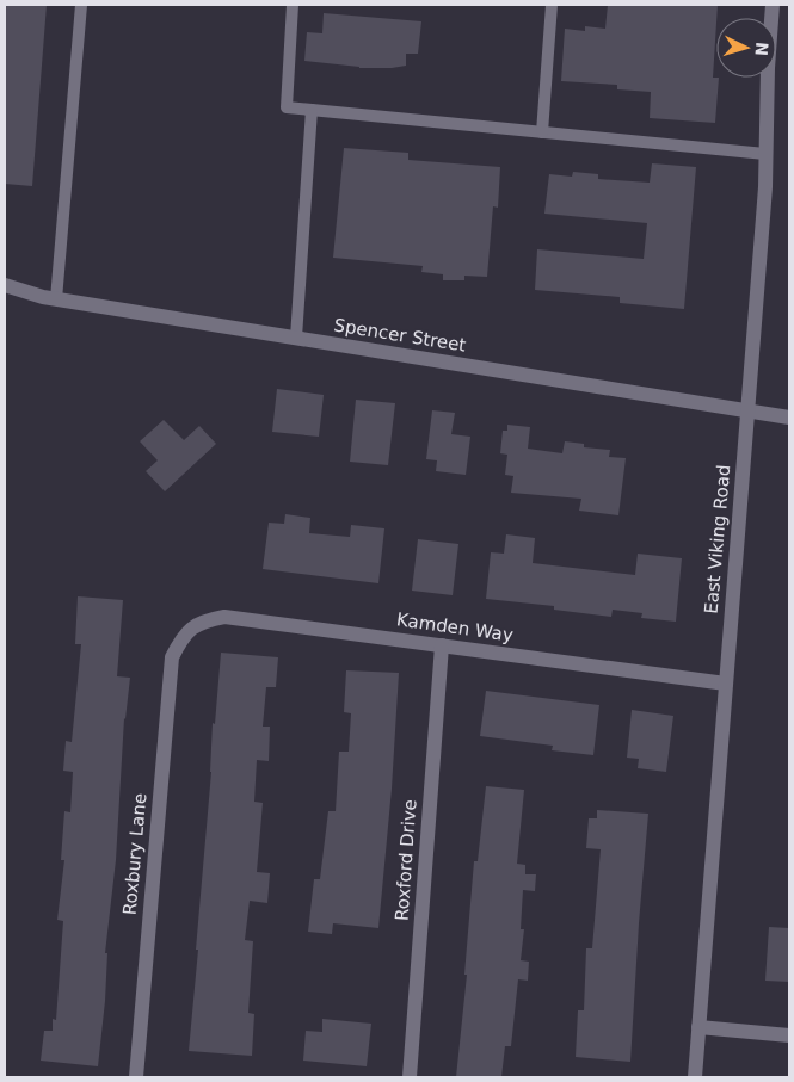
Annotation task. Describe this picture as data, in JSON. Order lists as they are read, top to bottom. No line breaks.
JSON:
{"streets":{"street":["Spencer Street","East Viking Road","Kamden Way","Roxbury Lane","Roxford Drive"]},"crossings":[["Spencer Street","East Viking Road"],["East Viking Road","Kamden Way"],["Kamden Way","Roxbury Lane"],["Kamden Way","Roxford Drive"]],"north":"right"}
